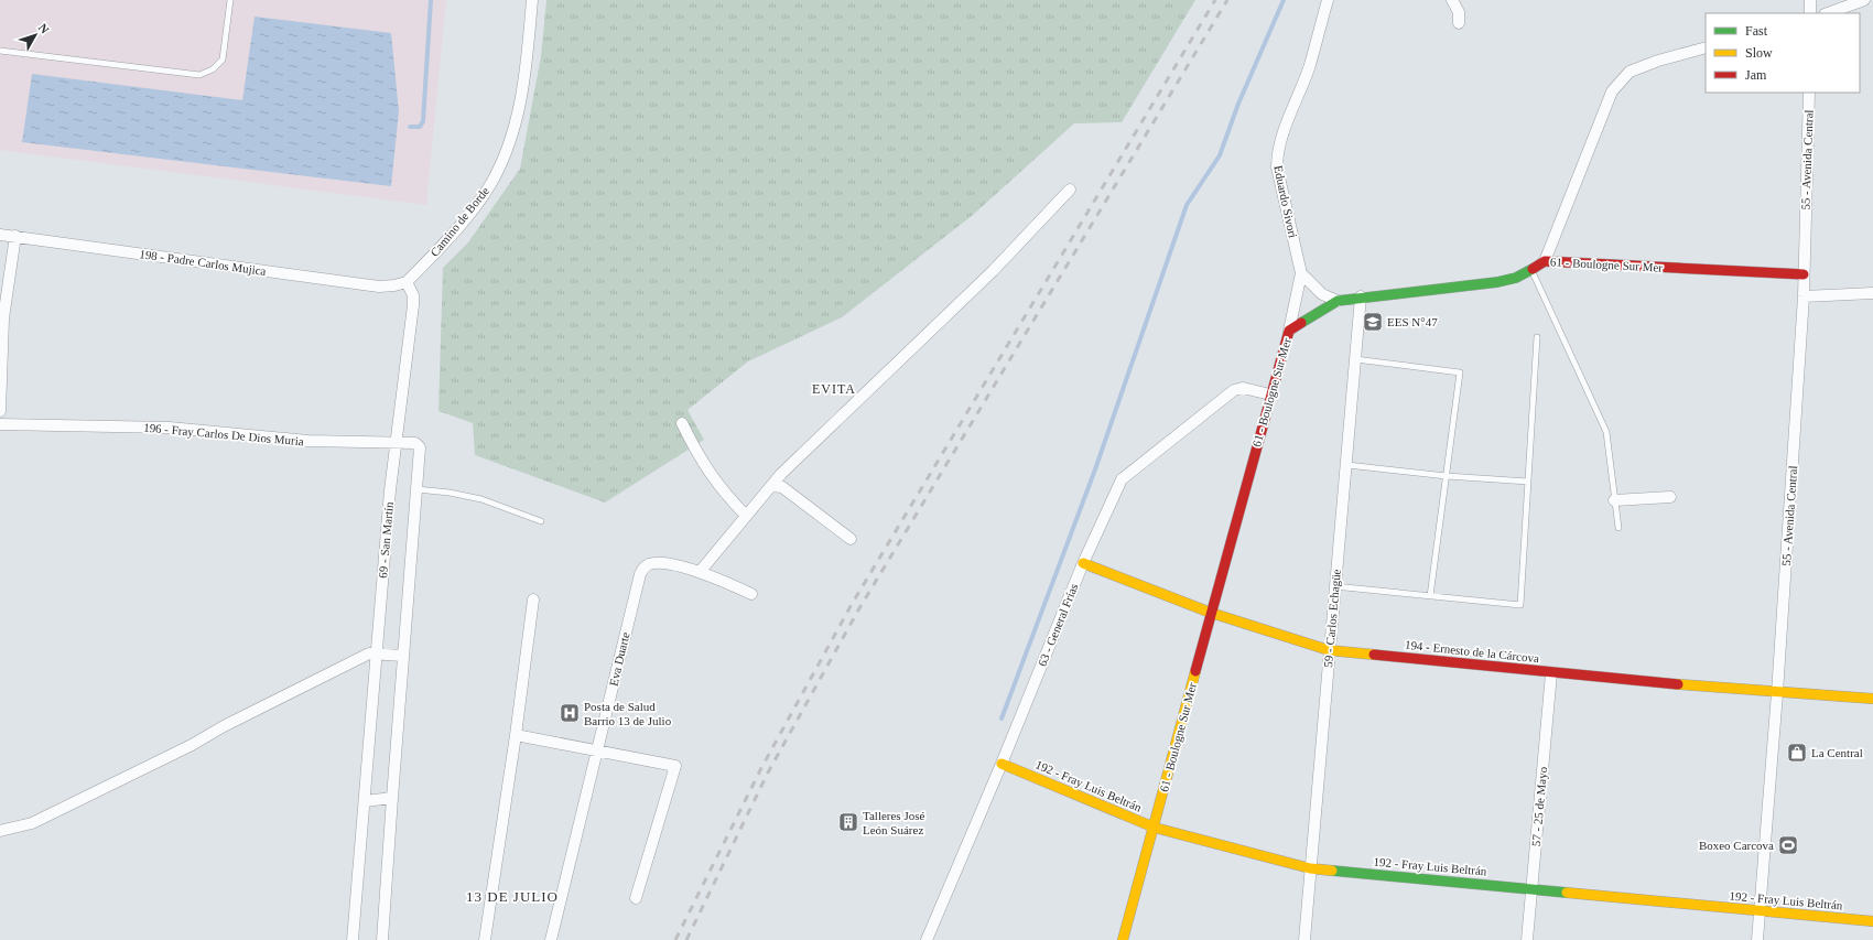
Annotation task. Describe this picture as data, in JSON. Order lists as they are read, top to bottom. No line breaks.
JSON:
{"streets":{"street":["55 - Avenida Central","Eduardo Sivori","Camino de Borde","198 - Padre Carlos Mujica","61 - Boulogne Sur Mer","196 - Fray Carlos De Dios Muria","69 - San Martín","59 - Carlos Echagüe","63 - General Frías","194 - Ernesto de la Cárcova","Eva Duarte","192 - Fray Luis Beltrán","57 - 25 de Mayo"]},"crossings":[["55 - Avenida Central","61 - Boulogne Sur Mer"],["55 - Avenida Central","194 - Ernesto de la Cárcova"],["55 - Avenida Central","192 - Fray Luis Beltrán"],["Eduardo Sivori","61 - Boulogne Sur Mer"],["Camino de Borde","198 - Padre Carlos Mujica"],["Camino de Borde","69 - San Martín"],["198 - Padre Carlos Mujica","69 - San Martín"],["61 - Boulogne Sur Mer","59 - Carlos Echagüe"],["61 - Boulogne Sur Mer","63 - General Frías"],["61 - Boulogne Sur Mer","194 - Ernesto de la Cárcova"],["61 - Boulogne Sur Mer","192 - Fray Luis Beltrán"],["196 - Fray Carlos De Dios Muria","69 - San Martín"],["59 - Carlos Echagüe","194 - Ernesto de la Cárcova"],["59 - Carlos Echagüe","192 - Fray Luis Beltrán"],["63 - General Frías","194 - Ernesto de la Cárcova"],["63 - General Frías","192 - Fray Luis Beltrán"],["194 - Ernesto de la Cárcova","57 - 25 de Mayo"],["192 - Fray Luis Beltrán","57 - 25 de Mayo"]],"districts":["EVITA","13 DE JULIO"],"places":{"school or university":["EES N°47"],"hospital":["Posta de Salud Barrio 13 de Julio"],"shop":["La Central"],"building":["Talleres José León Suárez"],"sports":["Boxeo Carcova"]},"legend":["Fast","Slow","Jam"],"north":"top right"}
